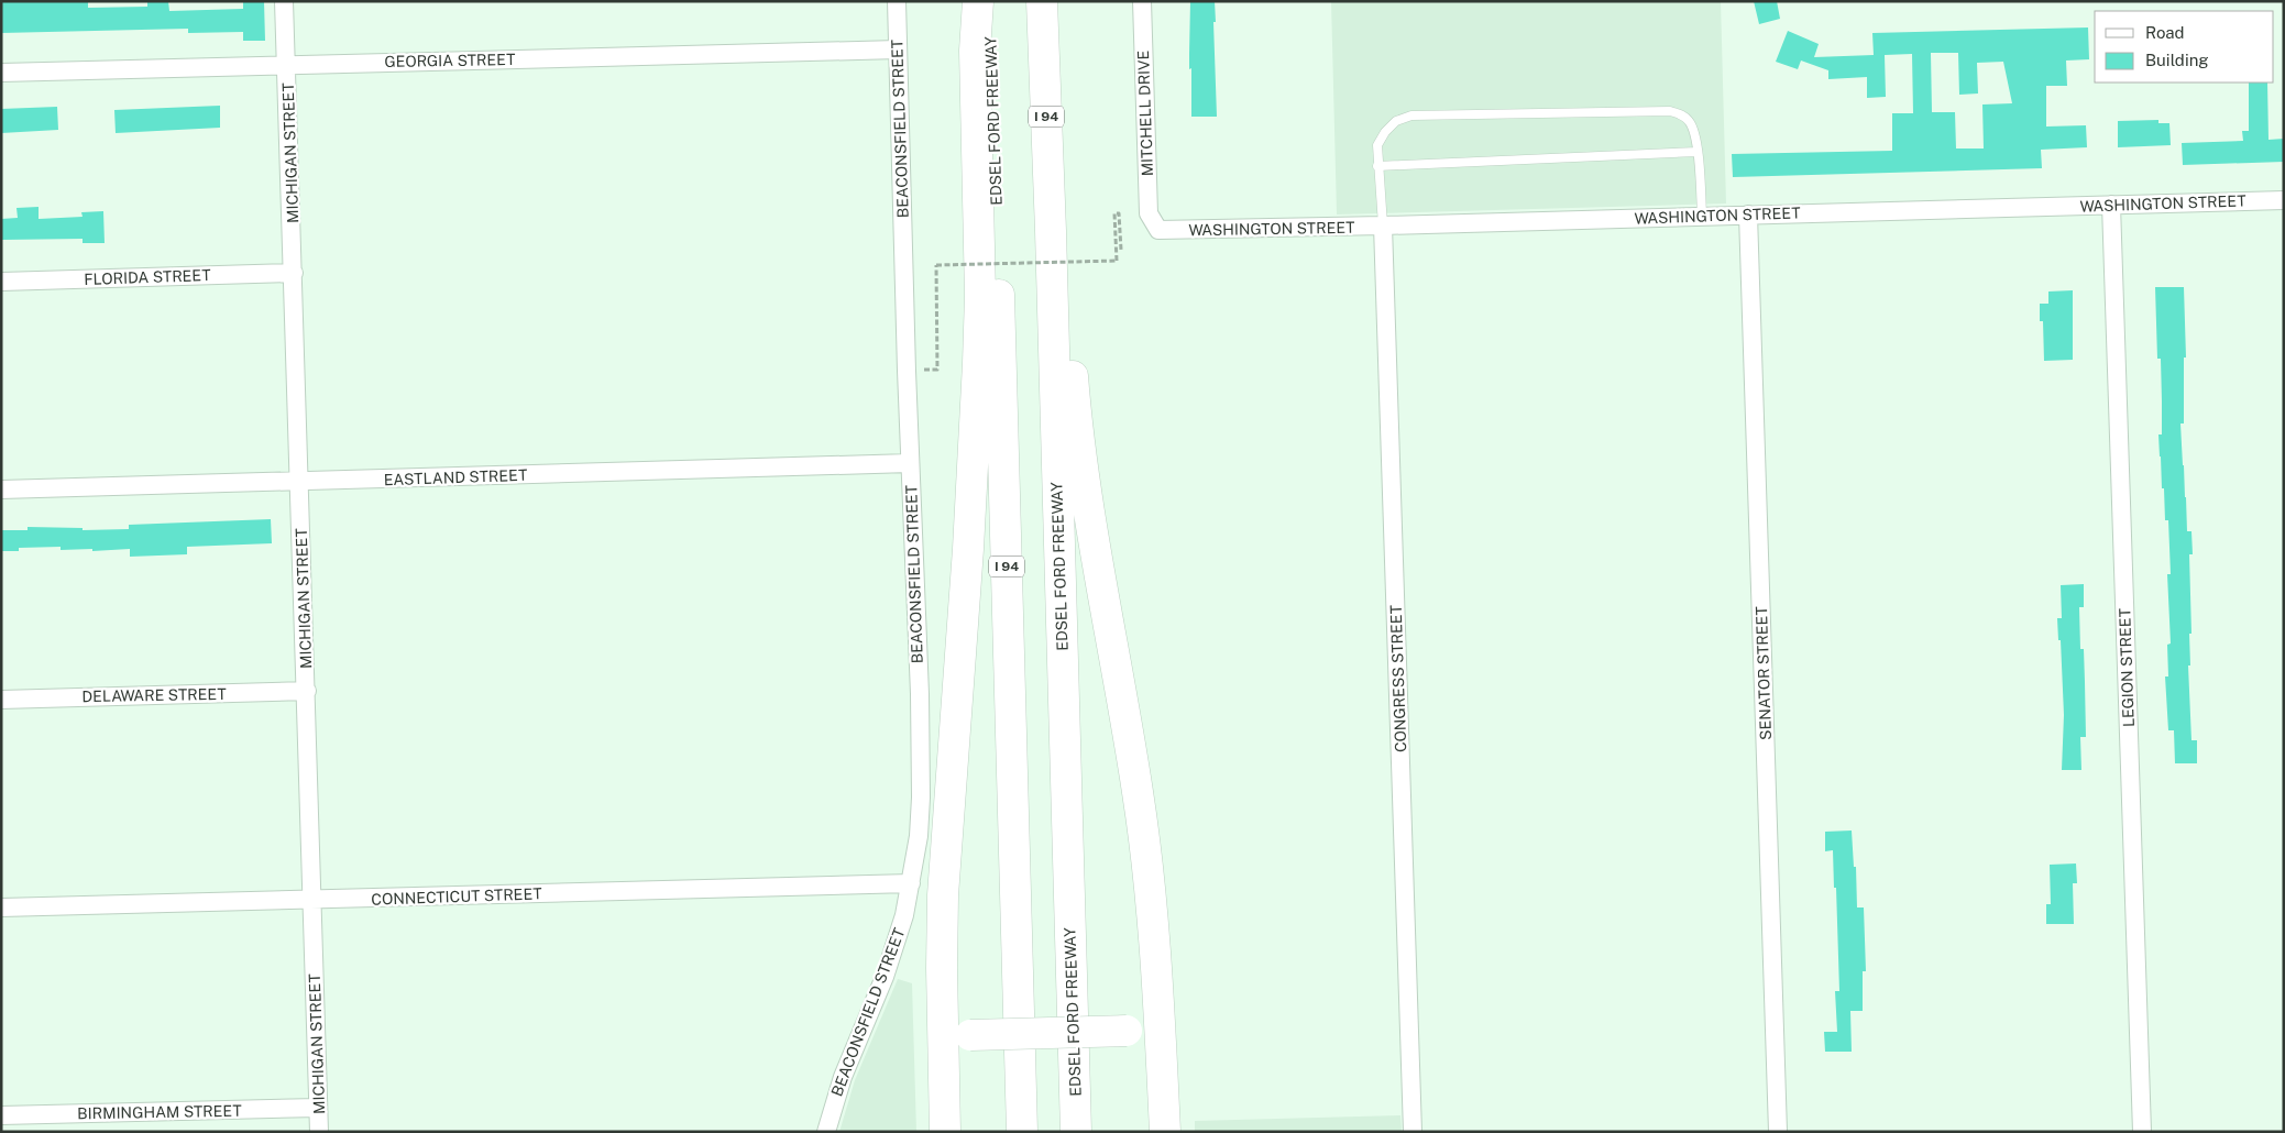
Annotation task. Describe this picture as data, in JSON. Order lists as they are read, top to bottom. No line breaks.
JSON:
{"streets":{"highway":["I 94","EDSEL FORD FREEWAY"],"street":["GEORGIA STREET","MITCHELL DRIVE","BEACONSFIELD STREET","MICHIGAN STREET","WASHINGTON STREET","FLORIDA STREET","EASTLAND STREET","LEGION STREET","SENATOR STREET","CONGRESS STREET","DELAWARE STREET","CONNECTICUT STREET","BIRMINGHAM STREET"]},"crossings":[["GEORGIA STREET","BEACONSFIELD STREET"],["GEORGIA STREET","MICHIGAN STREET"],["MITCHELL DRIVE","WASHINGTON STREET"],["BEACONSFIELD STREET","EASTLAND STREET"],["BEACONSFIELD STREET","CONNECTICUT STREET"],["MICHIGAN STREET","FLORIDA STREET"],["MICHIGAN STREET","EASTLAND STREET"],["MICHIGAN STREET","DELAWARE STREET"],["MICHIGAN STREET","CONNECTICUT STREET"],["MICHIGAN STREET","BIRMINGHAM STREET"],["WASHINGTON STREET","LEGION STREET"],["WASHINGTON STREET","SENATOR STREET"],["WASHINGTON STREET","CONGRESS STREET"]],"legend":["Road","Building"]}
